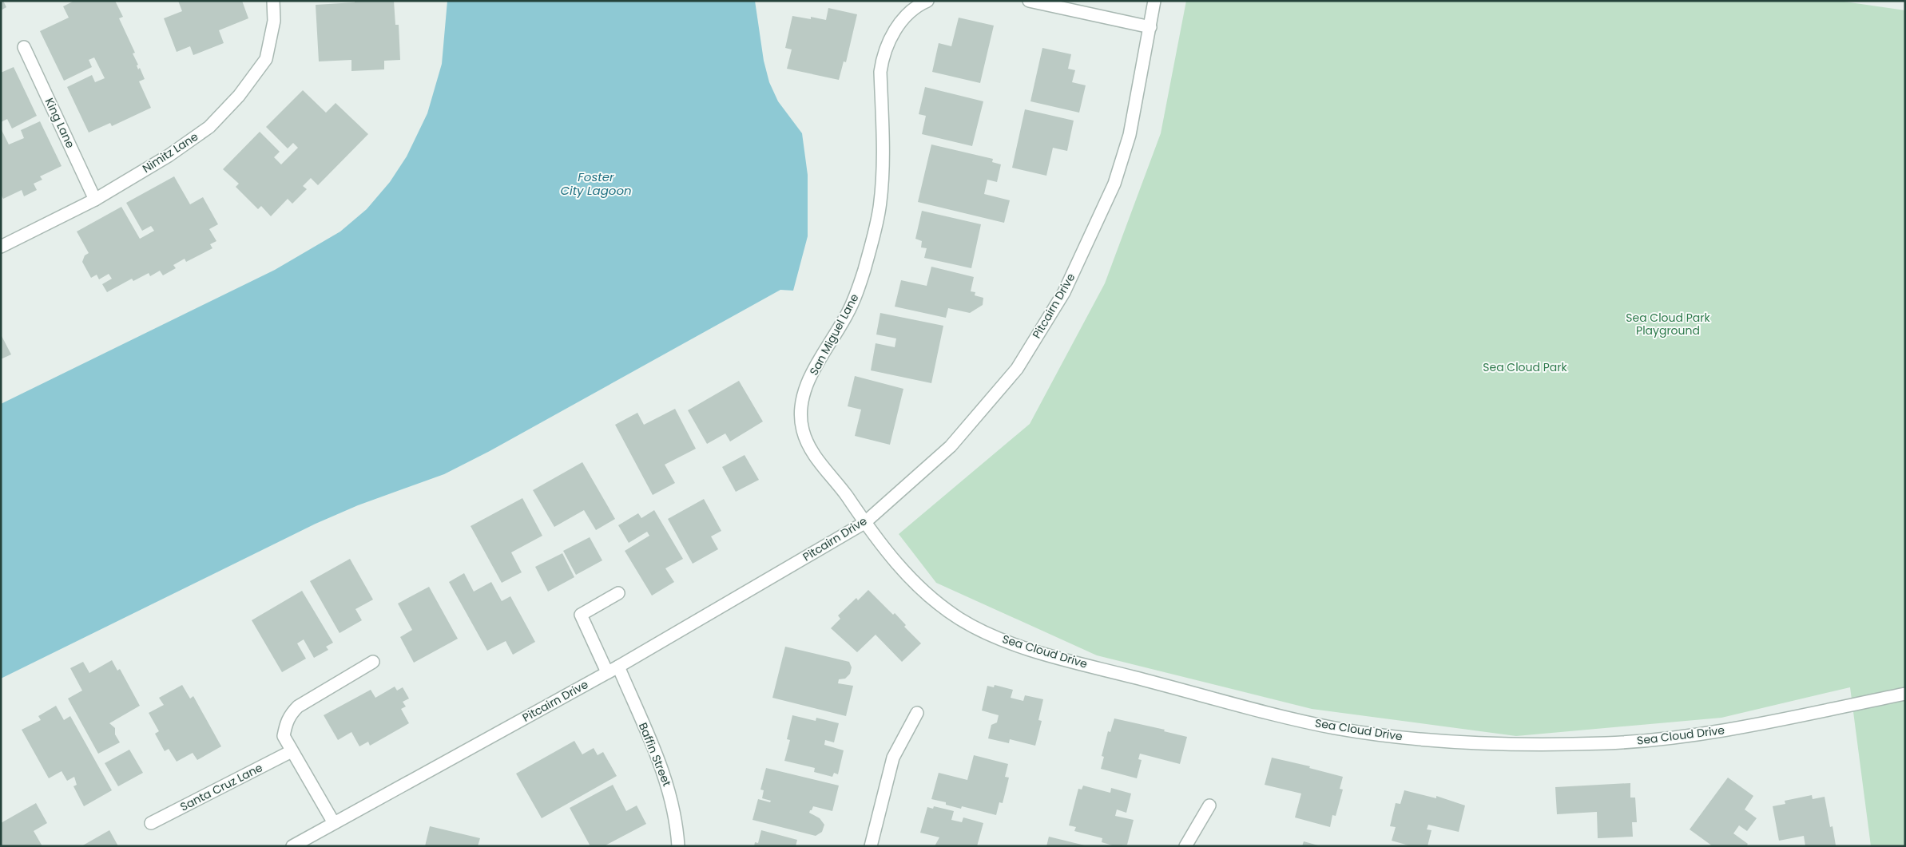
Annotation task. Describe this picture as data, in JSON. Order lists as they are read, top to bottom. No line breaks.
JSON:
{"streets":{"street":["King Lane","Nimitz Lane","Pitcairn Drive","San Miguel Lane","Sea Cloud Drive","Baffin Street","Santa Cruz Lane"]},"crossings":[["King Lane","Nimitz Lane"],["Pitcairn Drive","San Miguel Lane"],["Pitcairn Drive","Sea Cloud Drive"],["Pitcairn Drive","Baffin Street"],["San Miguel Lane","Sea Cloud Drive"]],"water":["Foster City Lagoon"],"parks":["Sea Cloud Park Playground","Sea Cloud Park"]}
